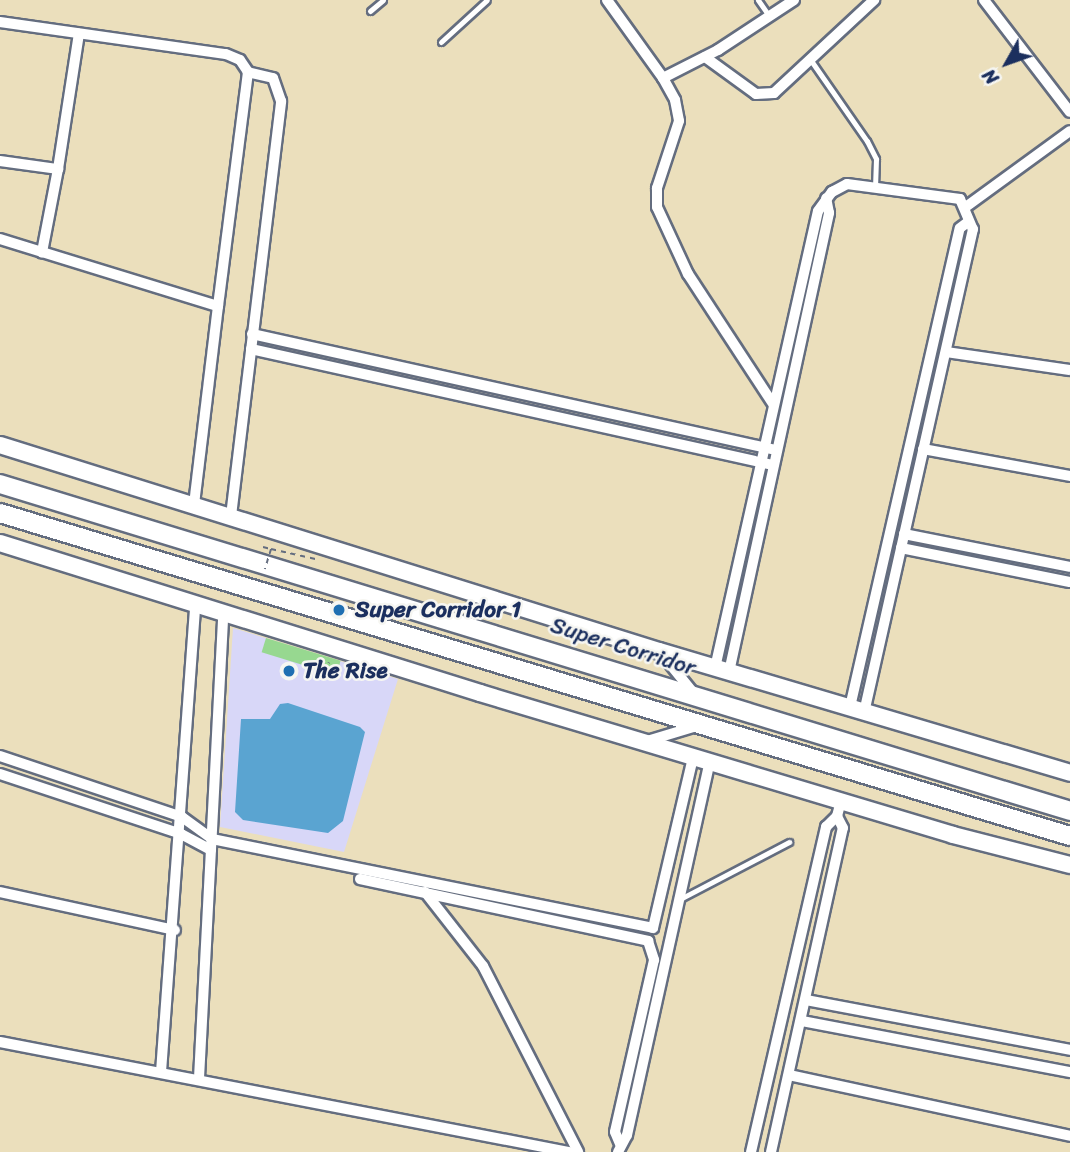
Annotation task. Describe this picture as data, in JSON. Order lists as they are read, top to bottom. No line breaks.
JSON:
{"streets":{"main road":["Super Corridor"]},"places":["Super Corridor 1","The Rise"],"north":"bottom left"}
